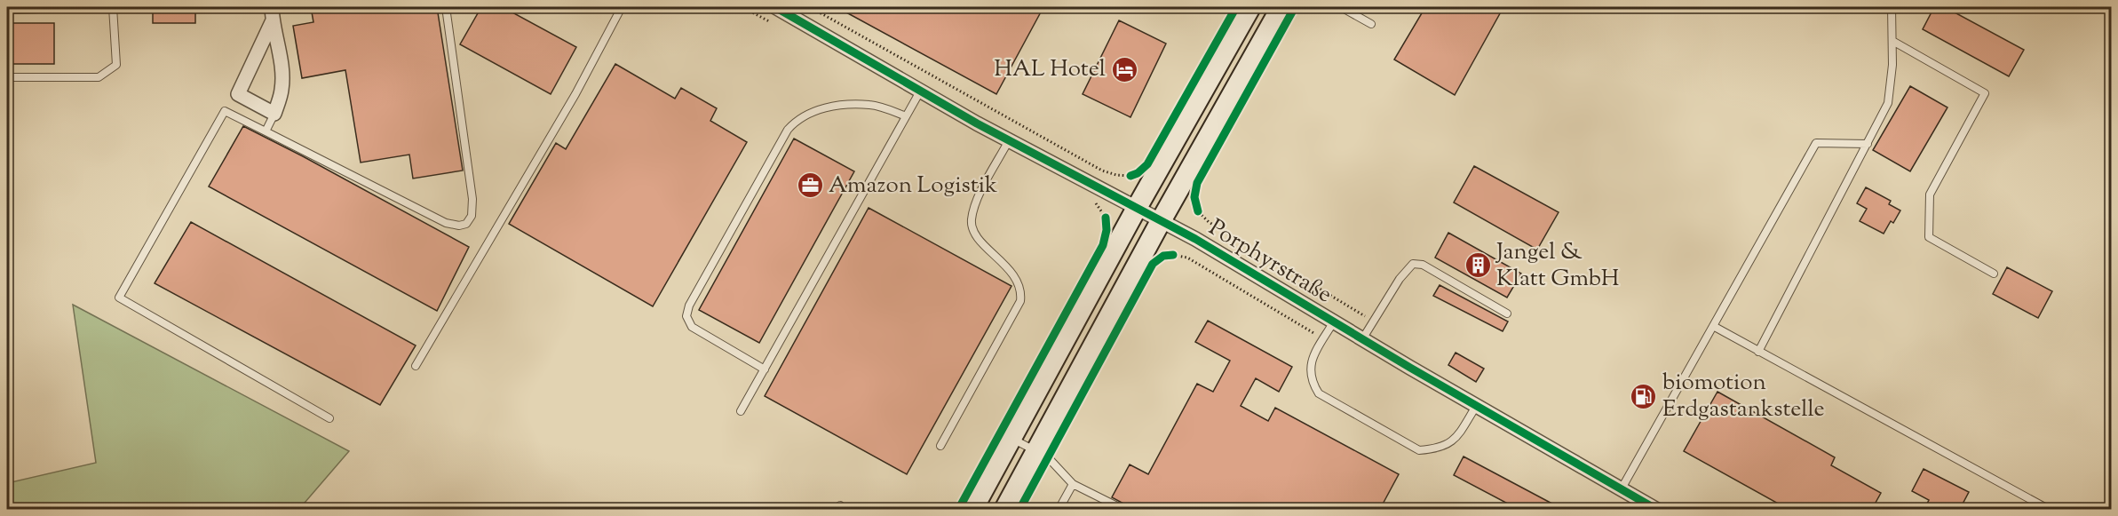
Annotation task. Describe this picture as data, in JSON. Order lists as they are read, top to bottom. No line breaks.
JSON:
{"streets":{"street":["Porphyrstraße"]},"places":{"hotel":["HAL Hotel"],"office":["Amazon Logistik"],"building":["Jangel & Klatt GmbH"],"fuel station":["biomotion Erdgastankstelle"]}}
